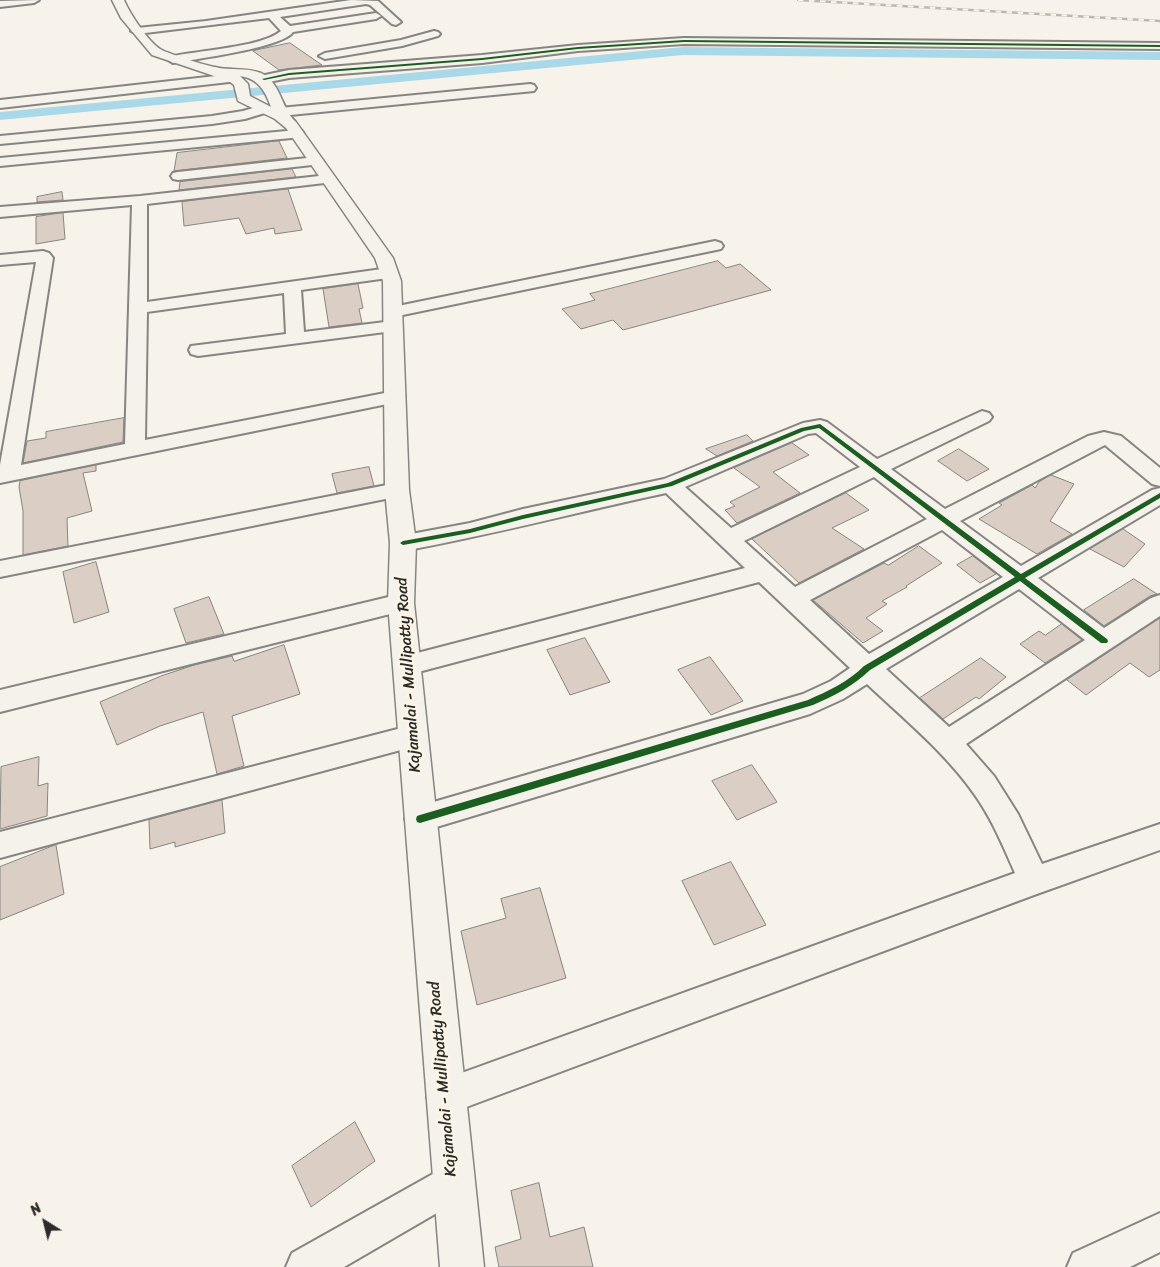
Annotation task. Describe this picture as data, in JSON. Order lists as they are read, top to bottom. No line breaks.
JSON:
{"streets":{"main road":["Kajamalai - Mullipatty Road"]},"north":"top left"}
